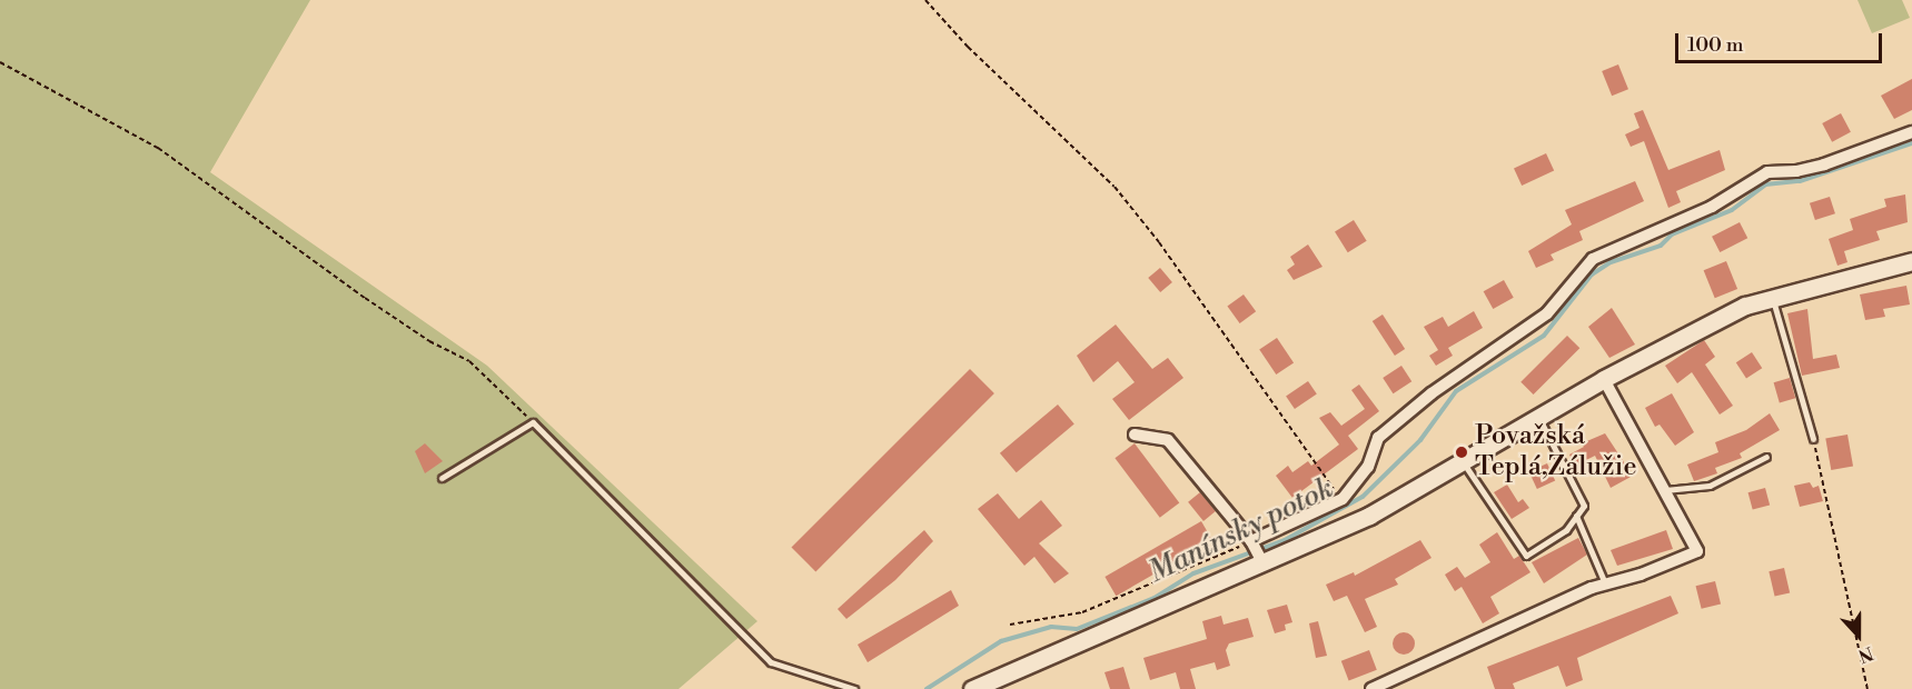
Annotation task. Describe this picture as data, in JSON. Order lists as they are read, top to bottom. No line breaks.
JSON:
{"water":["Manínsky potok"],"places":["Považská Teplá,Zálužie"],"scale_bar":"100 m","north":"bottom"}
